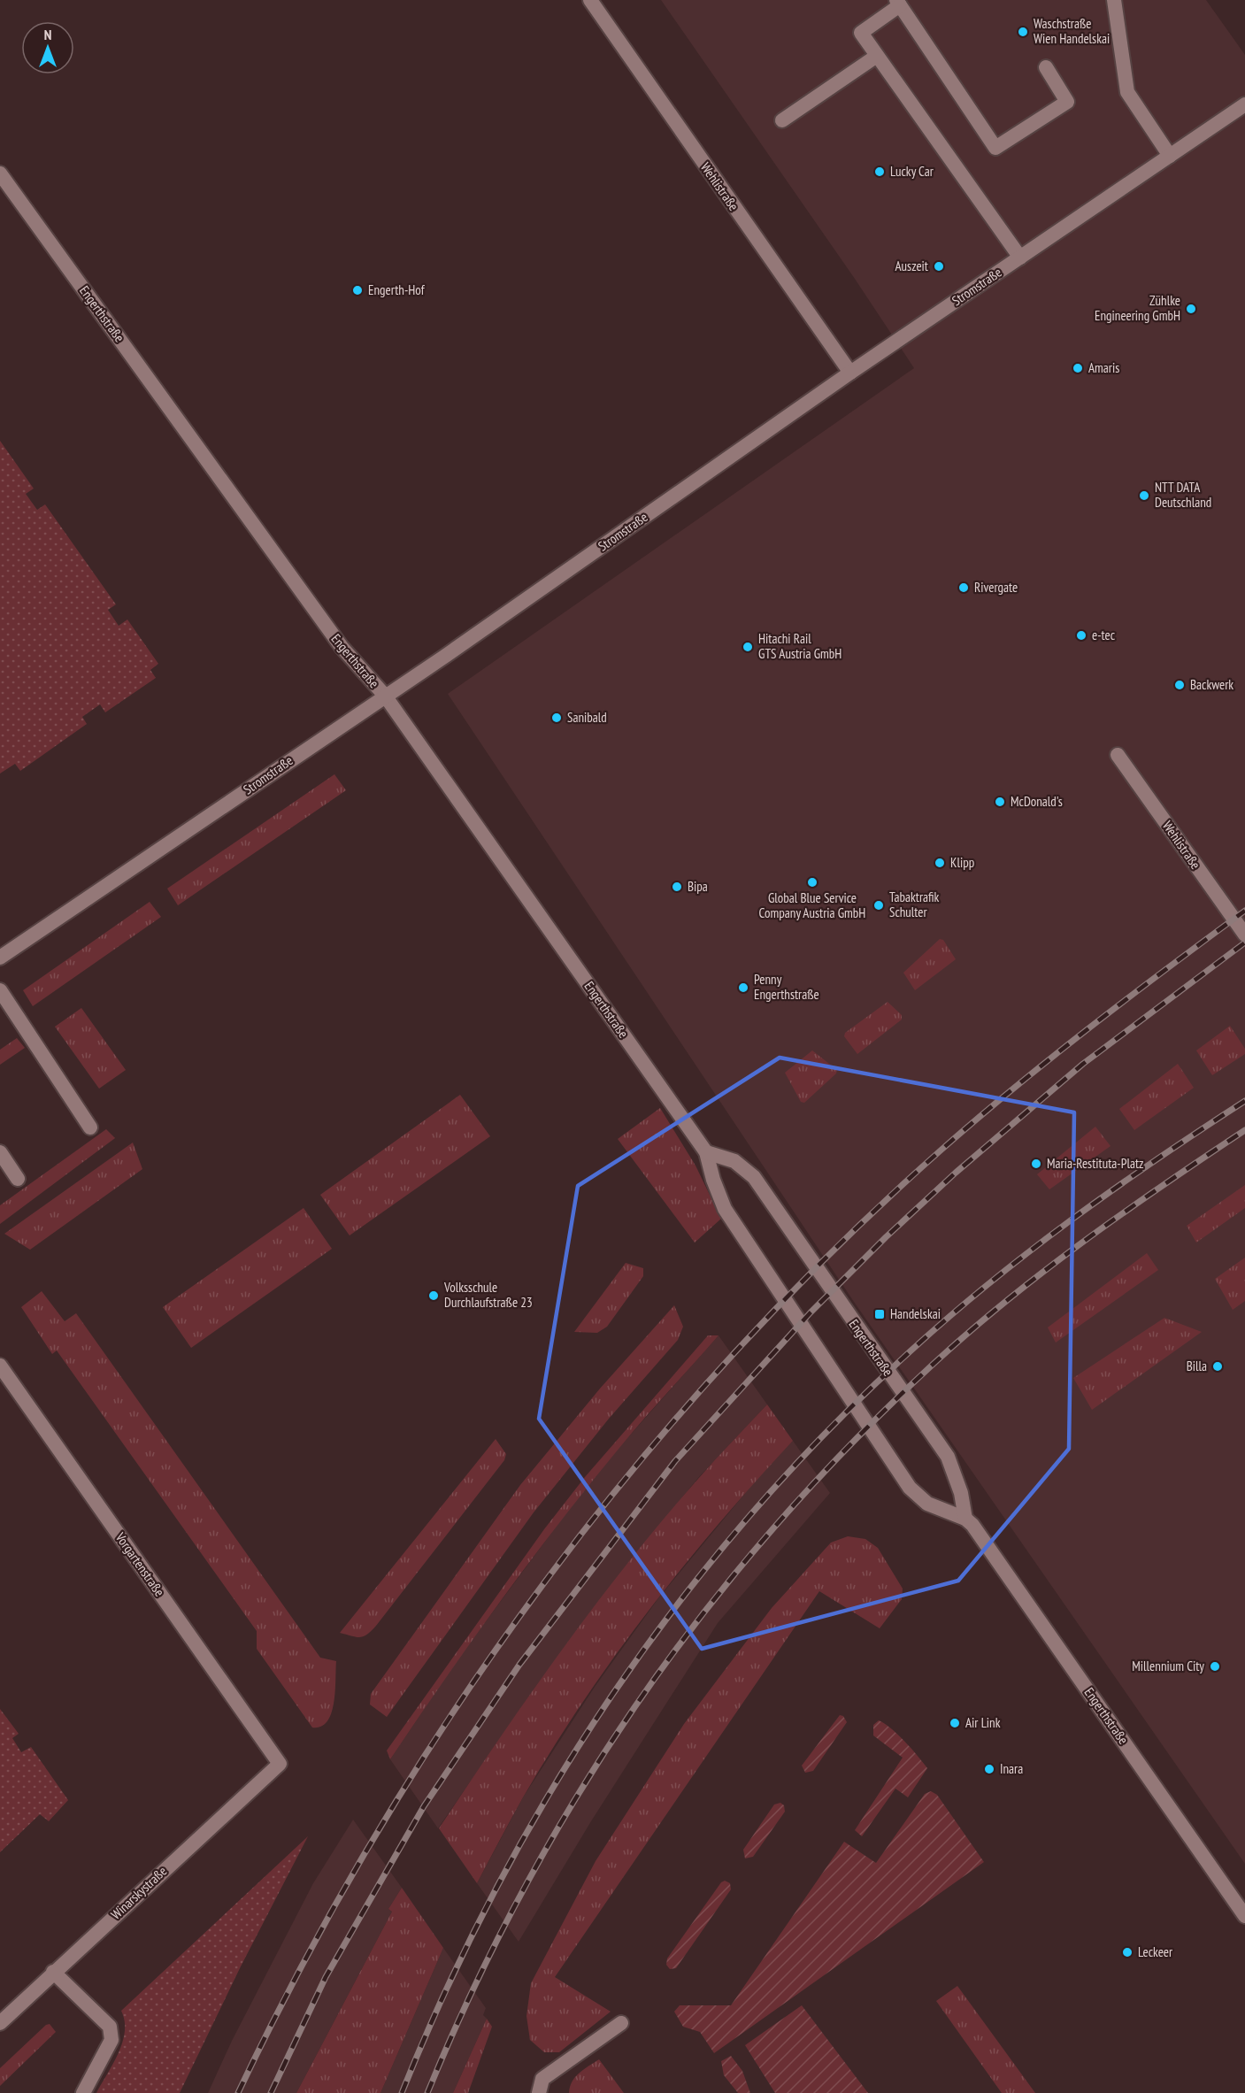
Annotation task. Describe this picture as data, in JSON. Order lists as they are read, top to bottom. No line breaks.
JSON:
{"streets":{"street":["Wehlistraße","Stromstraße","Engerthstraße","Vorgartenstraße","Winarskystraße"]},"crossings":[["Wehlistraße","Stromstraße"],["Stromstraße","Engerthstraße"],["Vorgartenstraße","Winarskystraße"]],"places":{"other":["Waschstraße Wien Handelskai","Lucky Car","Auszeit","Engerth-Hof","Zühlke Engineering GmbH","Amaris","NTT DATA Deutschland","Rivergate","e-tec","Hitachi Rail GTS Austria GmbH","Backwerk","Sanibald","McDonald's","Klipp","Global Blue Service Company Austria GmbH","Bipa","Tabaktrafik Schulter","Penny Engerthstraße","Maria-Restituta-Platz","Volksschule Durchlaufstraße 23","Billa","Millennium City","Air Link","Inara","Leckeer"],"transit":["Handelskai"]},"north":"top"}
